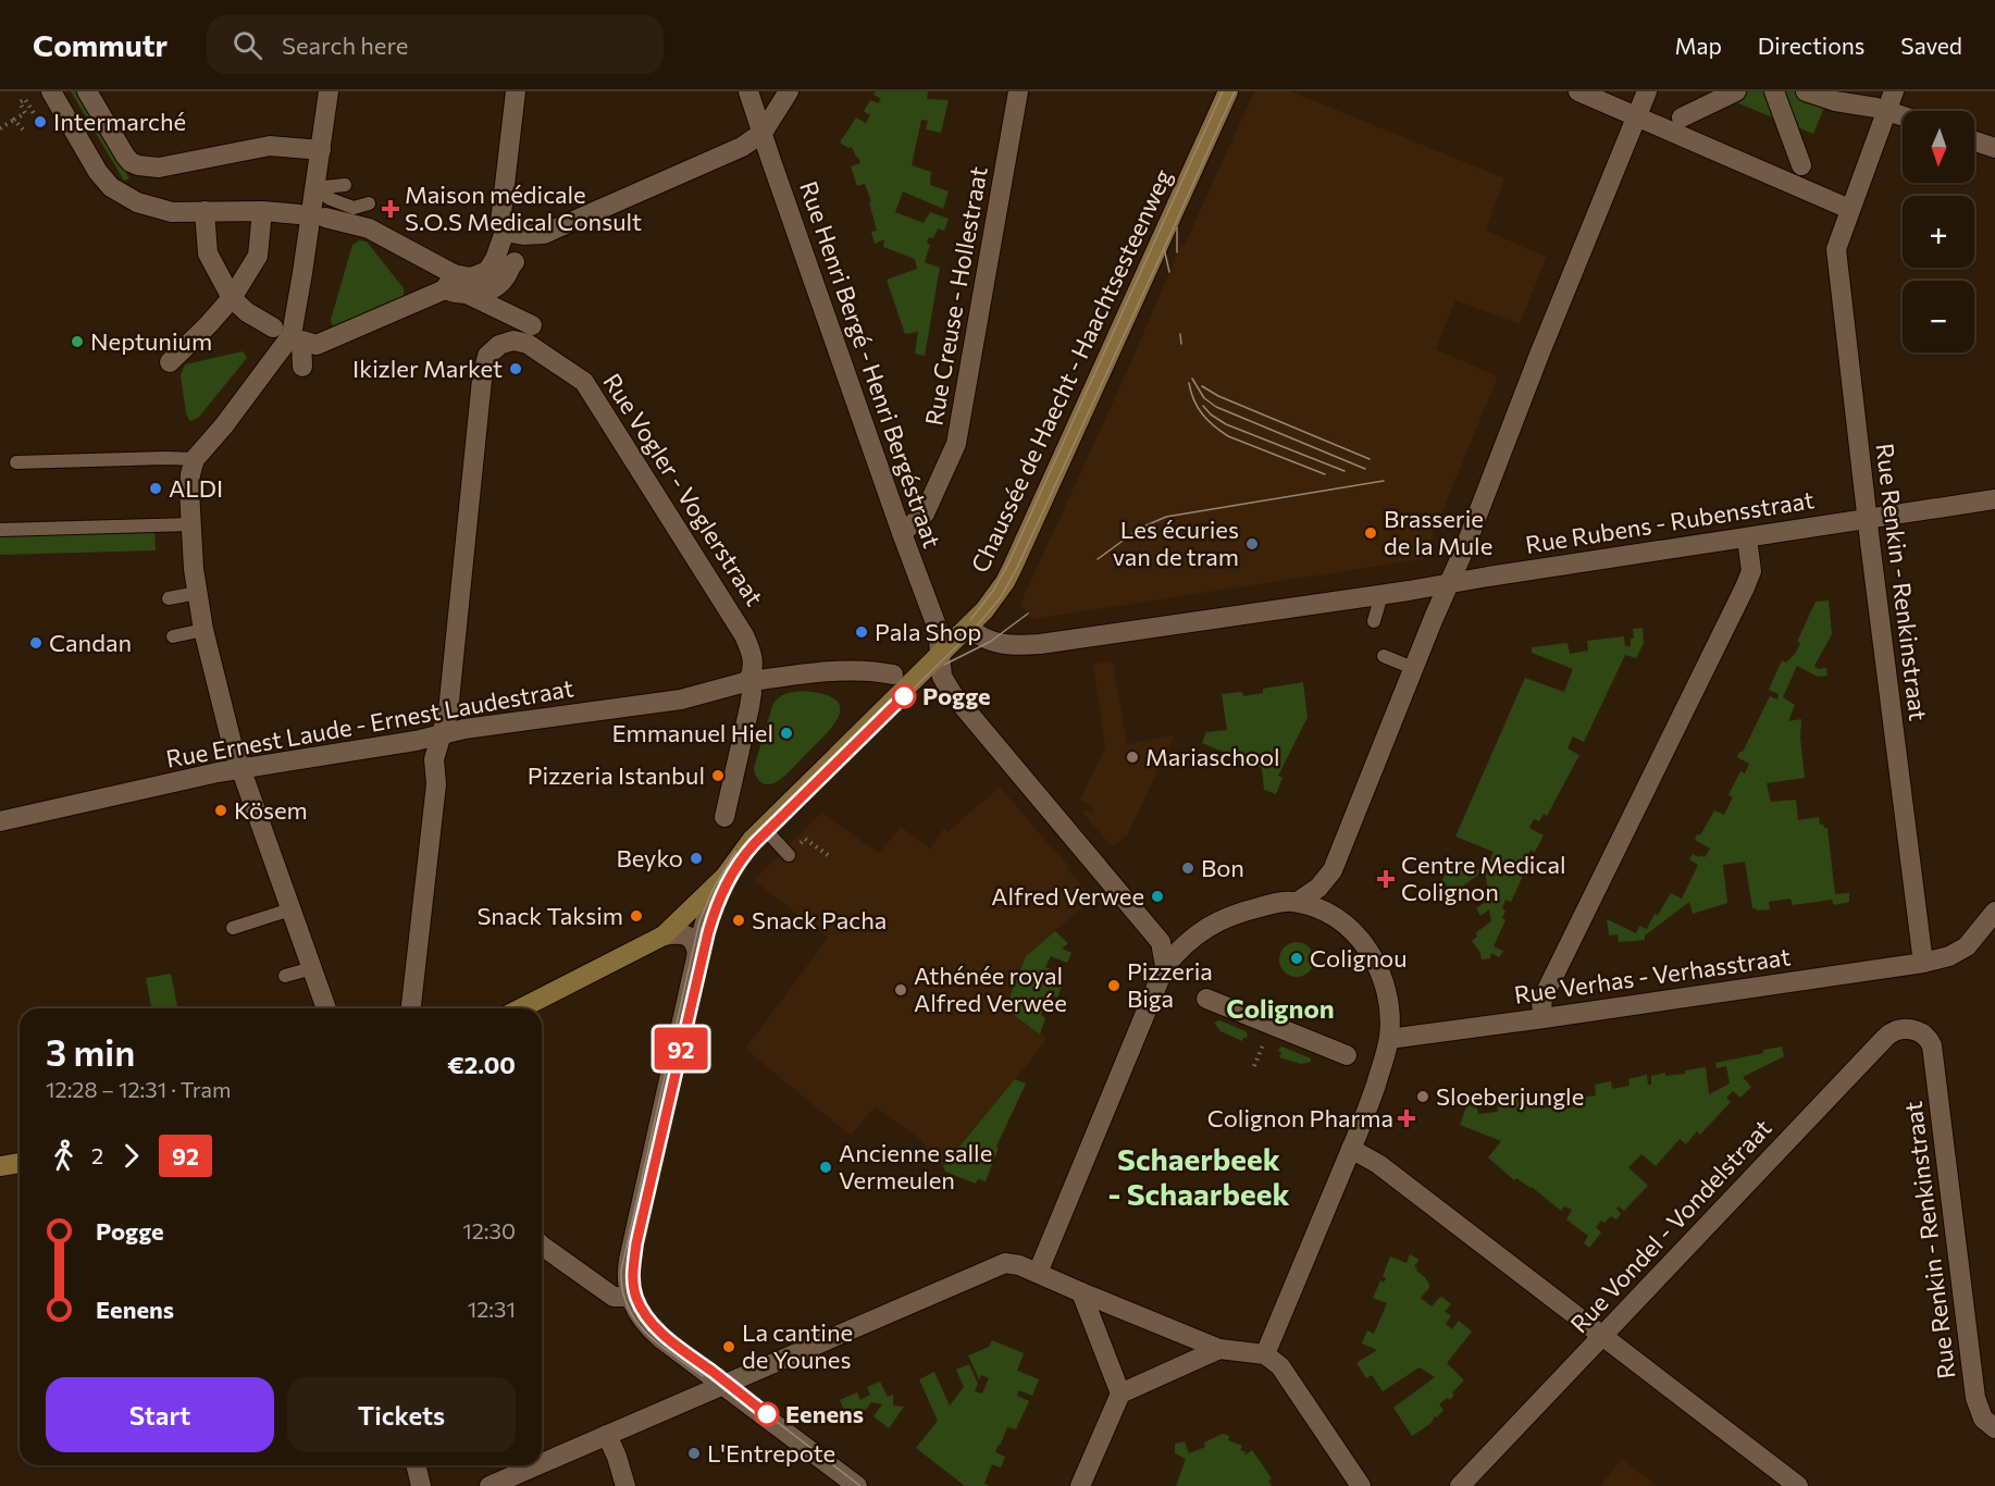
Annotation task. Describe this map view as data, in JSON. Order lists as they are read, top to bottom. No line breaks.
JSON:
{"streets":{"street":["Rue Creuse - Hollestraat","Rue Henri Bergé - Henri Bergéstraat","Chaussée de Haecht - Haachtsesteenweg","Rue Vogler - Voglerstraat","Rue Rubens - Rubensstraat","Rue Renkin - Renkinstraat","Rue Ernest Laude - Ernest Laudestraat","Rue Verhas - Verhasstraat","Rue Vondel - Vondelstraat"]},"crossings":[["Rue Creuse - Hollestraat","Rue Henri Bergé - Henri Bergéstraat"],["Rue Henri Bergé - Henri Bergéstraat","Chaussée de Haecht - Haachtsesteenweg"],["Chaussée de Haecht - Haachtsesteenweg","Rue Rubens - Rubensstraat"],["Rue Vogler - Voglerstraat","Rue Ernest Laude - Ernest Laudestraat"],["Rue Rubens - Rubensstraat","Rue Renkin - Renkinstraat"],["Rue Renkin - Renkinstraat","Rue Verhas - Verhasstraat"],["Rue Renkin - Renkinstraat","Rue Vondel - Vondelstraat"]],"districts":["Colignon","Schaerbeek - Schaarbeek"],"places":{"other":["Intermarché","Neptunium","Ikizler Market","ALDI","Brasserie de la Mule","Les écuries van de tram","Pala Shop","Candan","Pogge","Emmanuel Hiel","Mariaschool","Pizzeria Istanbul","Kösem","Beyko","Bon","Alfred Verwee","Snack Taksim","Snack Pacha","Colignou","Pizzeria Biga","Athénée royal Alfred Verwée","Sloeberjungle","Ancienne salle Vermeulen","La cantine de Younes","Eenens","L'Entrepote"],"health":["Maison médicale S.O.S Medical Consult","Centre Medical Colignon","Colignon Pharma"]},"lines":["tram line 92"],"north":"bottom","page":{"header":"Commutr","search":"Search here","nav":["Map","Directions","Saved"],"on_map":"92","map_buttons":["+","−"],"heading":["3 min","12:28 – 12:31 · Tram","€2.00"],"legs":["2","92"],"list":[{"name":"Pogge","value":"12:30"},{"name":"Eenens","value":"12:31"}],"buttons":["Start","Tickets"]}}
